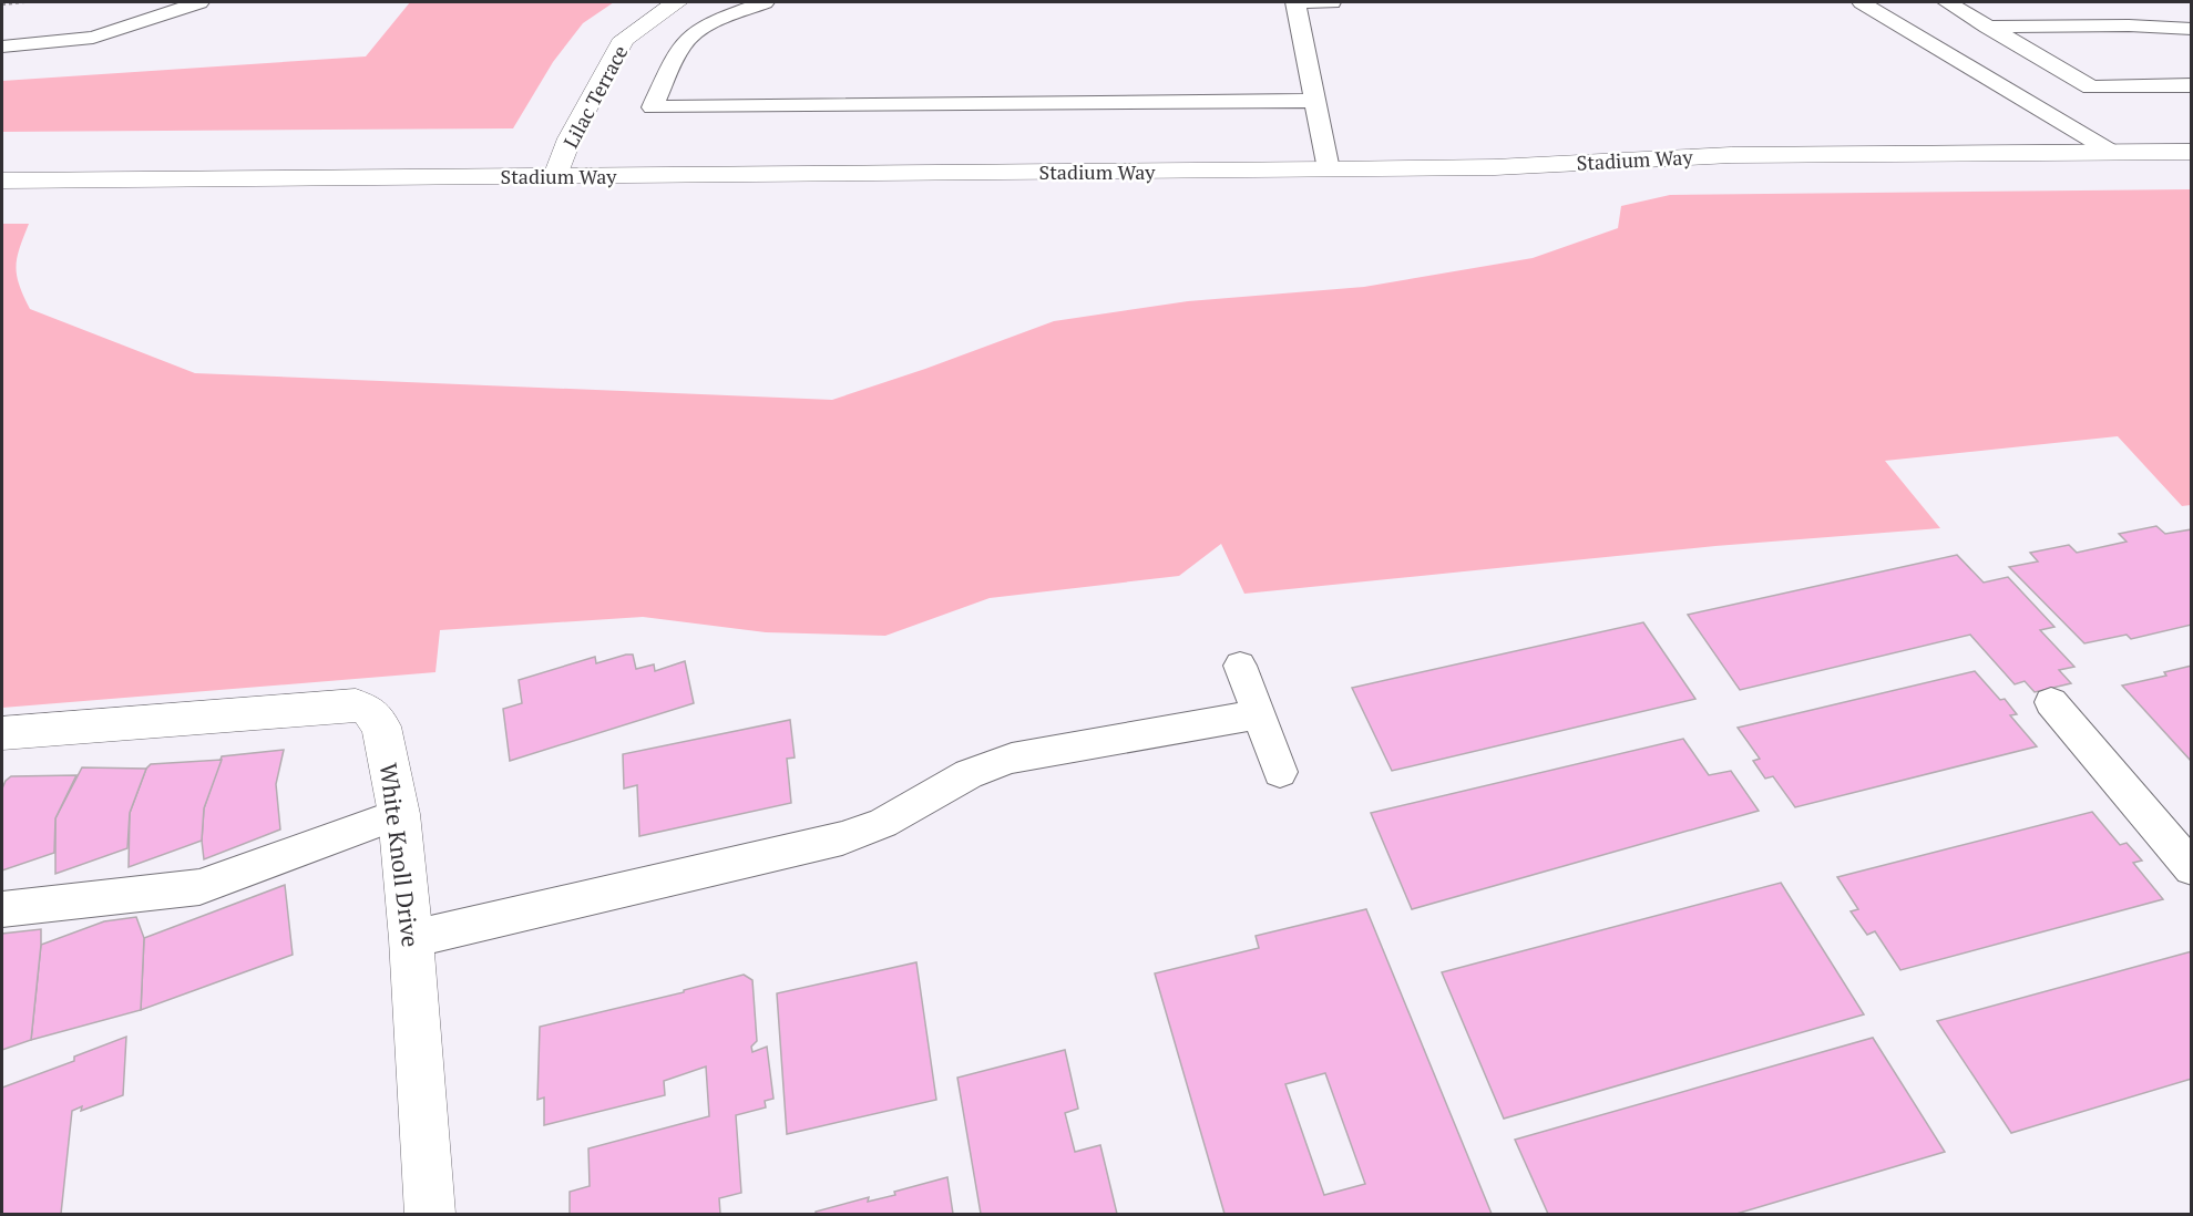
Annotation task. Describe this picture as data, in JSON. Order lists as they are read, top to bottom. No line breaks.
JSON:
{"streets":{"street":["Lilac Terrace","Stadium Way","White Knoll Drive"]},"crossings":[["Lilac Terrace","Stadium Way"]]}
